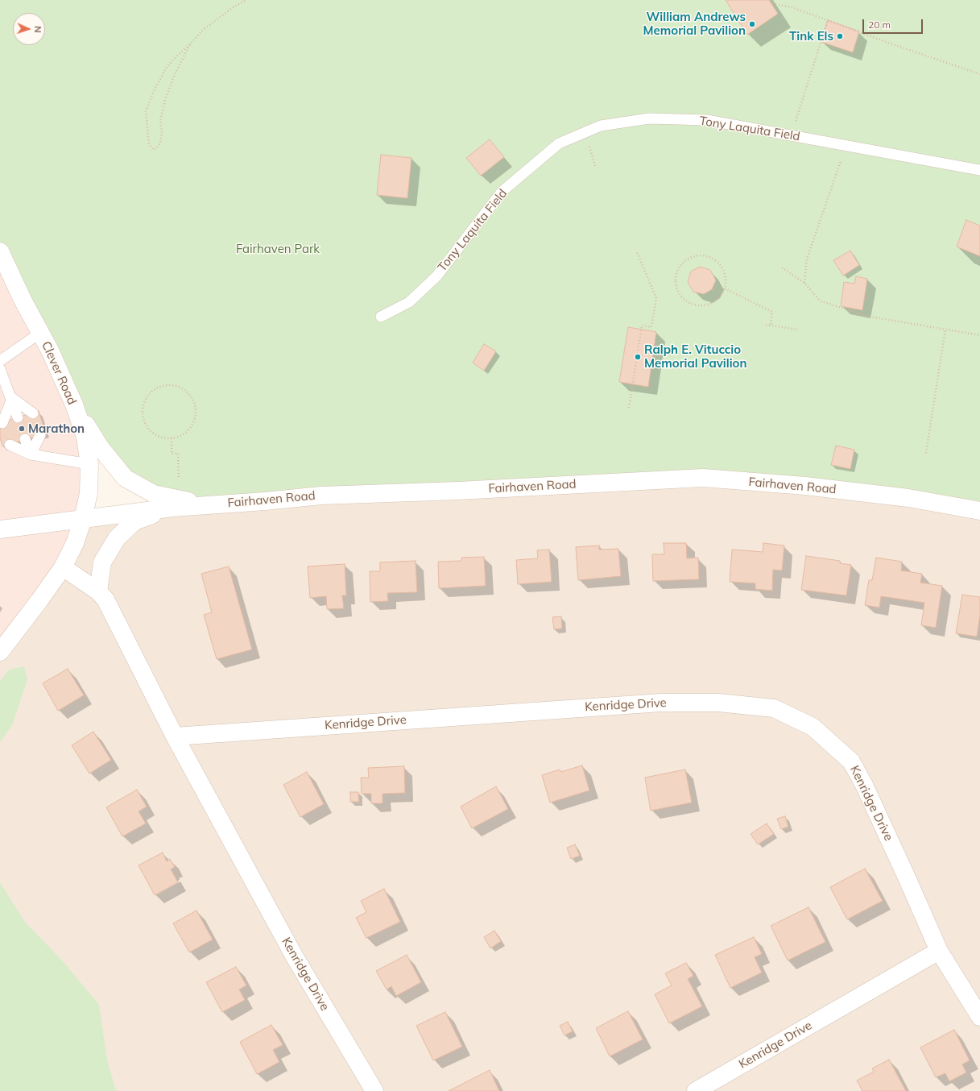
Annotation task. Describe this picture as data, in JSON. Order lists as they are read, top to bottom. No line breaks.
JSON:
{"streets":{"street":["Clever Road","Fairhaven Road","Kenridge Drive"],"lane":["Tony Laquita Field"]},"crossings":[["Clever Road","Fairhaven Road"],["Clever Road","Kenridge Drive"]],"parks":["Fairhaven Park"],"places":["William Andrews Memorial Pavilion","Tink Els","Ralph E. Vituccio Memorial Pavilion","Marathon"],"scale_bar":"20 m","north":"right"}
